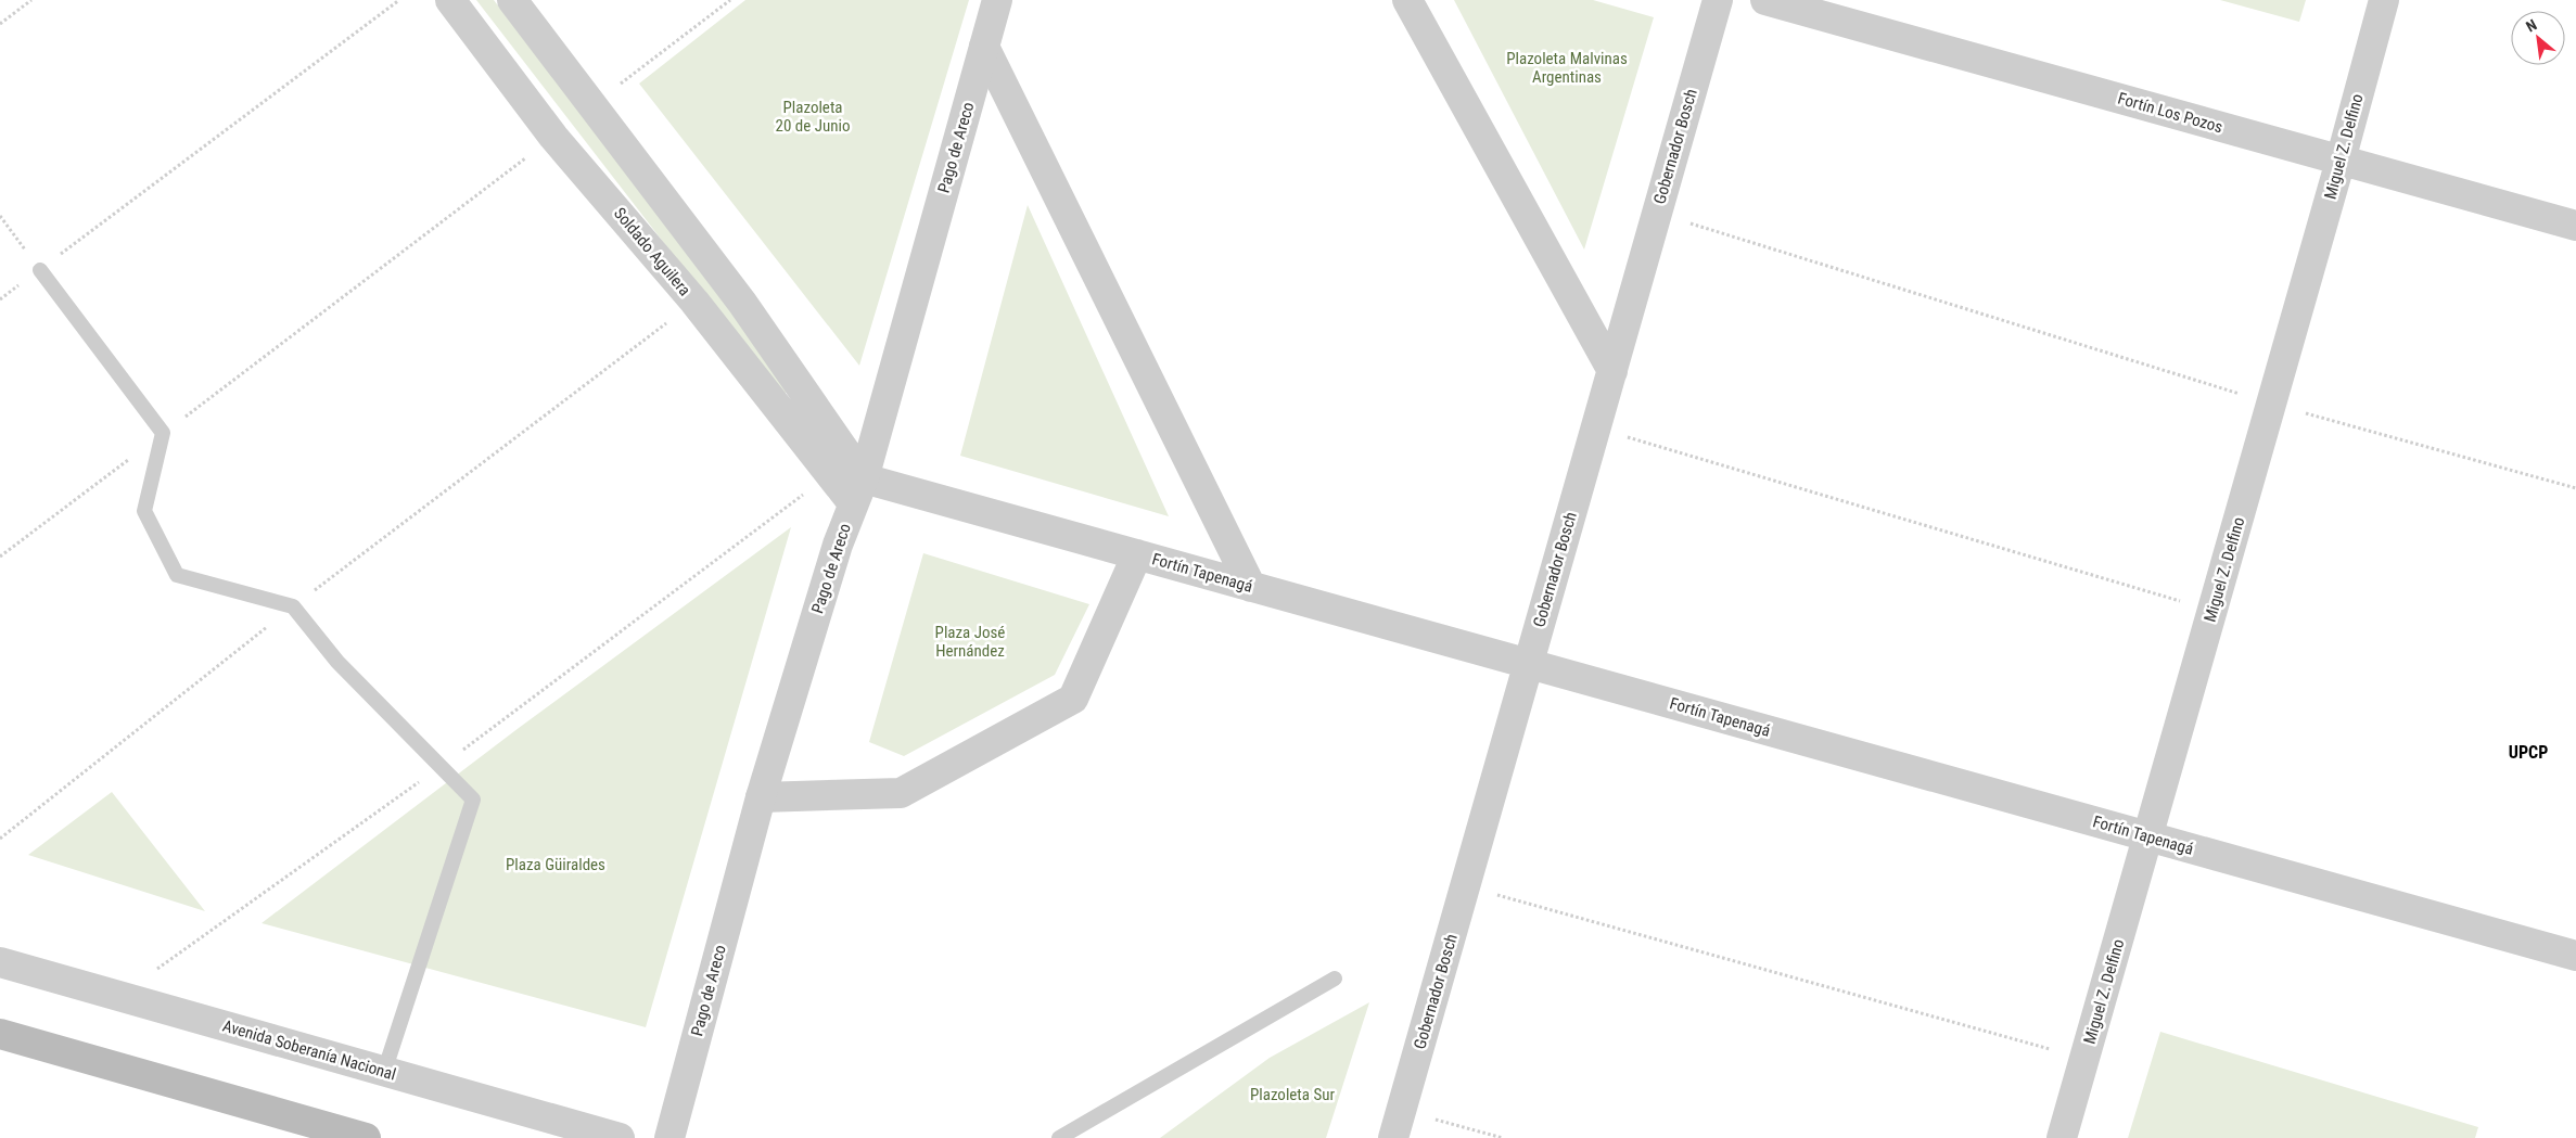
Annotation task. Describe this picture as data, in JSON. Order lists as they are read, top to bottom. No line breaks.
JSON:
{"streets":{"street":["Fortín Los Pozos","Gobernador Bosch","Miguel Z. Delfino","Pago de Areco","Soldado Aguilera","Fortín Tapenagá","Avenida Soberanía Nacional"]},"crossings":[["Fortín Los Pozos","Miguel Z. Delfino"],["Gobernador Bosch","Fortín Tapenagá"],["Miguel Z. Delfino","Fortín Tapenagá"],["Pago de Areco","Soldado Aguilera"],["Pago de Areco","Fortín Tapenagá"],["Soldado Aguilera","Fortín Tapenagá"]],"districts":["UPCP"],"parks":["Plazoleta Malvinas Argentinas","Plazoleta 20 de Junio","Plaza José Hernández","Plaza Güiraldes","Plazoleta Sur"],"north":"top left"}
